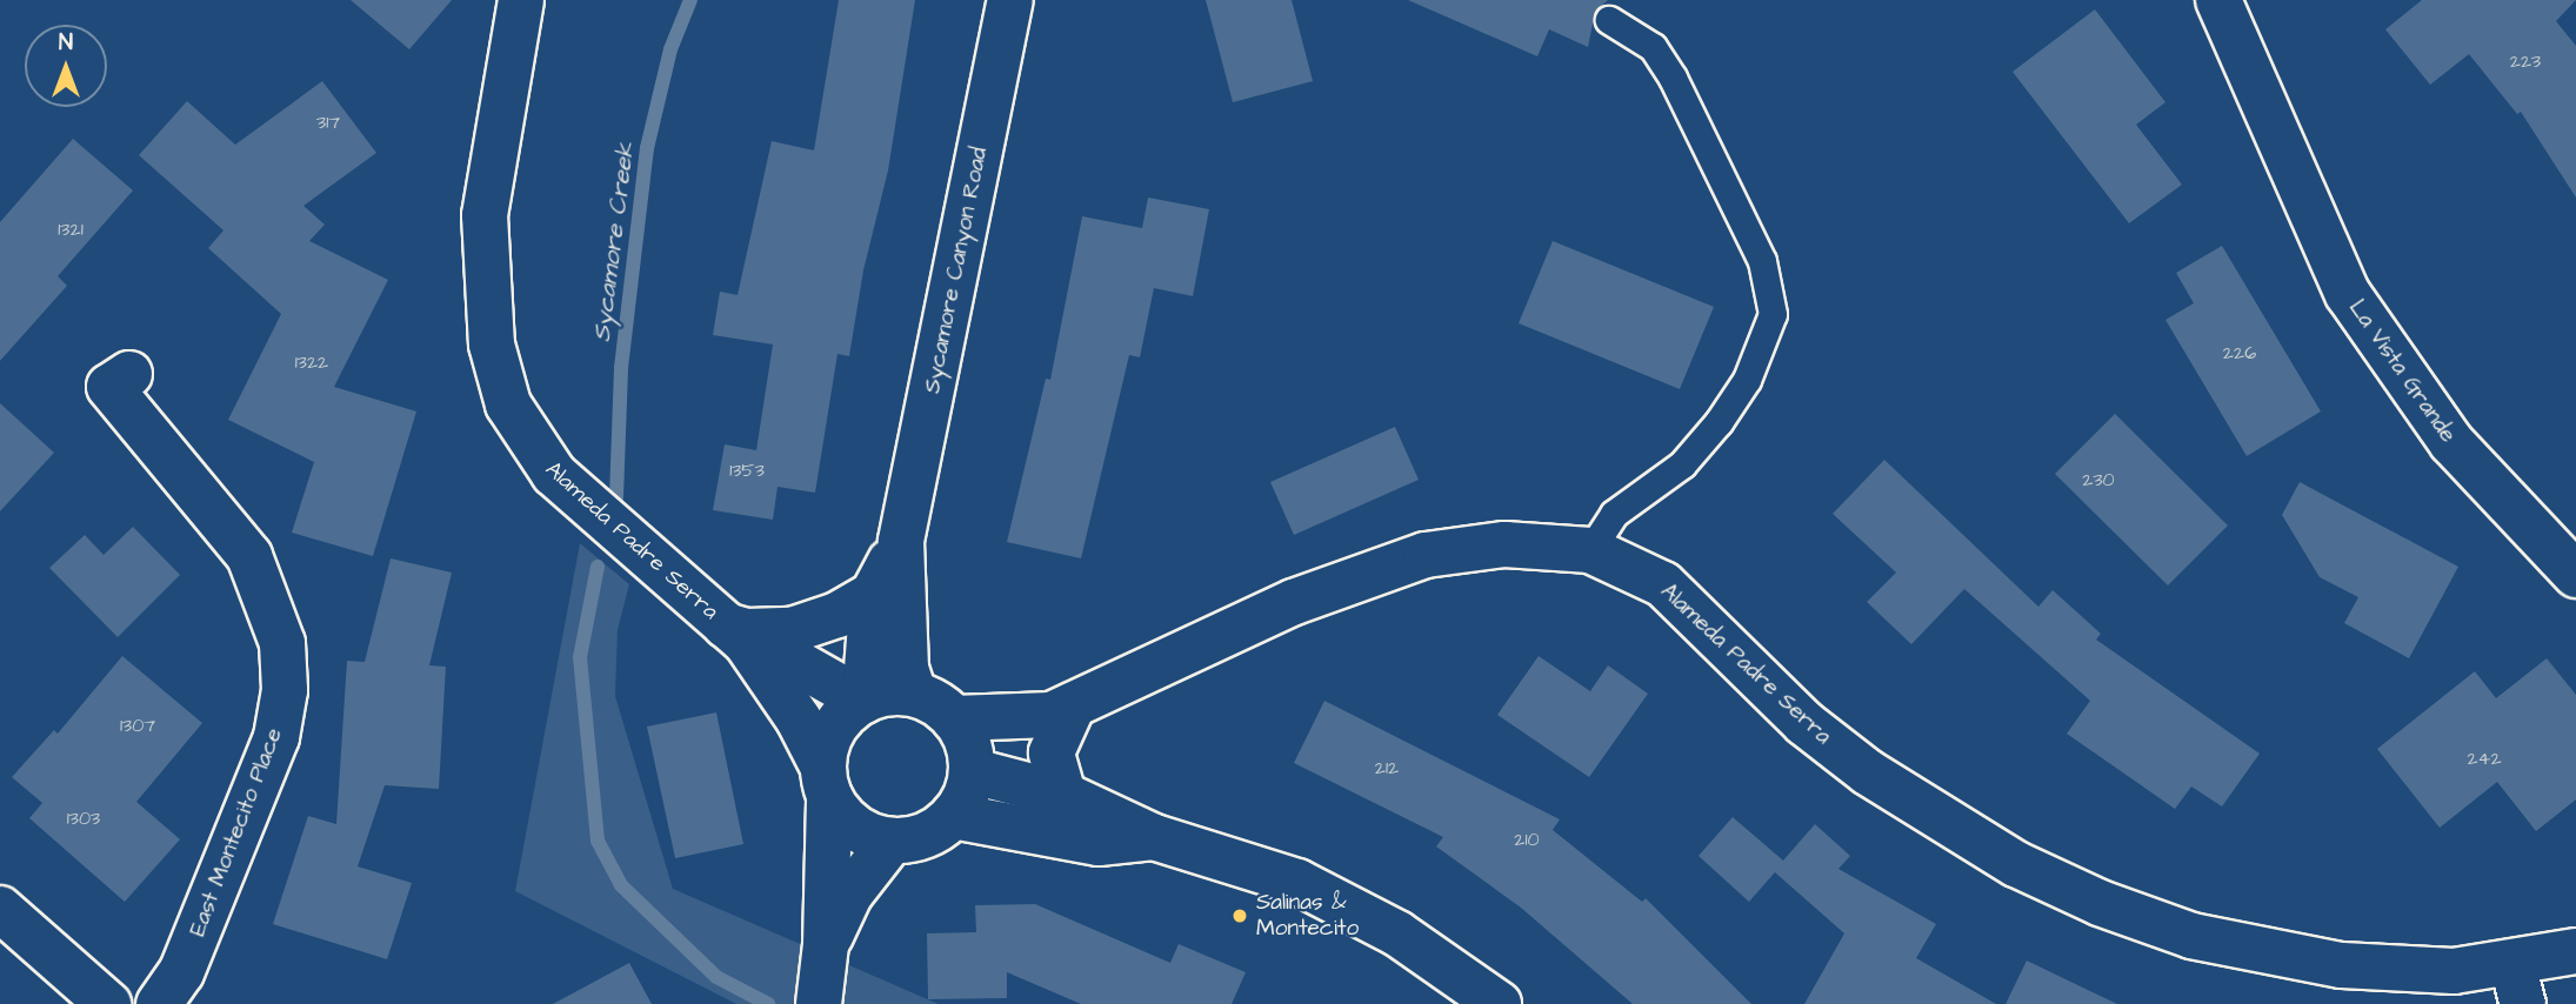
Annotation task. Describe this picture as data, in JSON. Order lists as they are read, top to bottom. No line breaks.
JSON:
{"streets":{"street":["Sycamore Canyon Road","La Vista Grande","Alameda Padre Serra","East Montecito Place"]},"crossings":[["Sycamore Canyon Road","Alameda Padre Serra"]],"water":["Sycamore Creek"],"places":["Salinas & Montecito"],"house_numbers":["223","317","1321","226","1322","1353","230","1307","242","212","1303","210"],"north":"top"}
